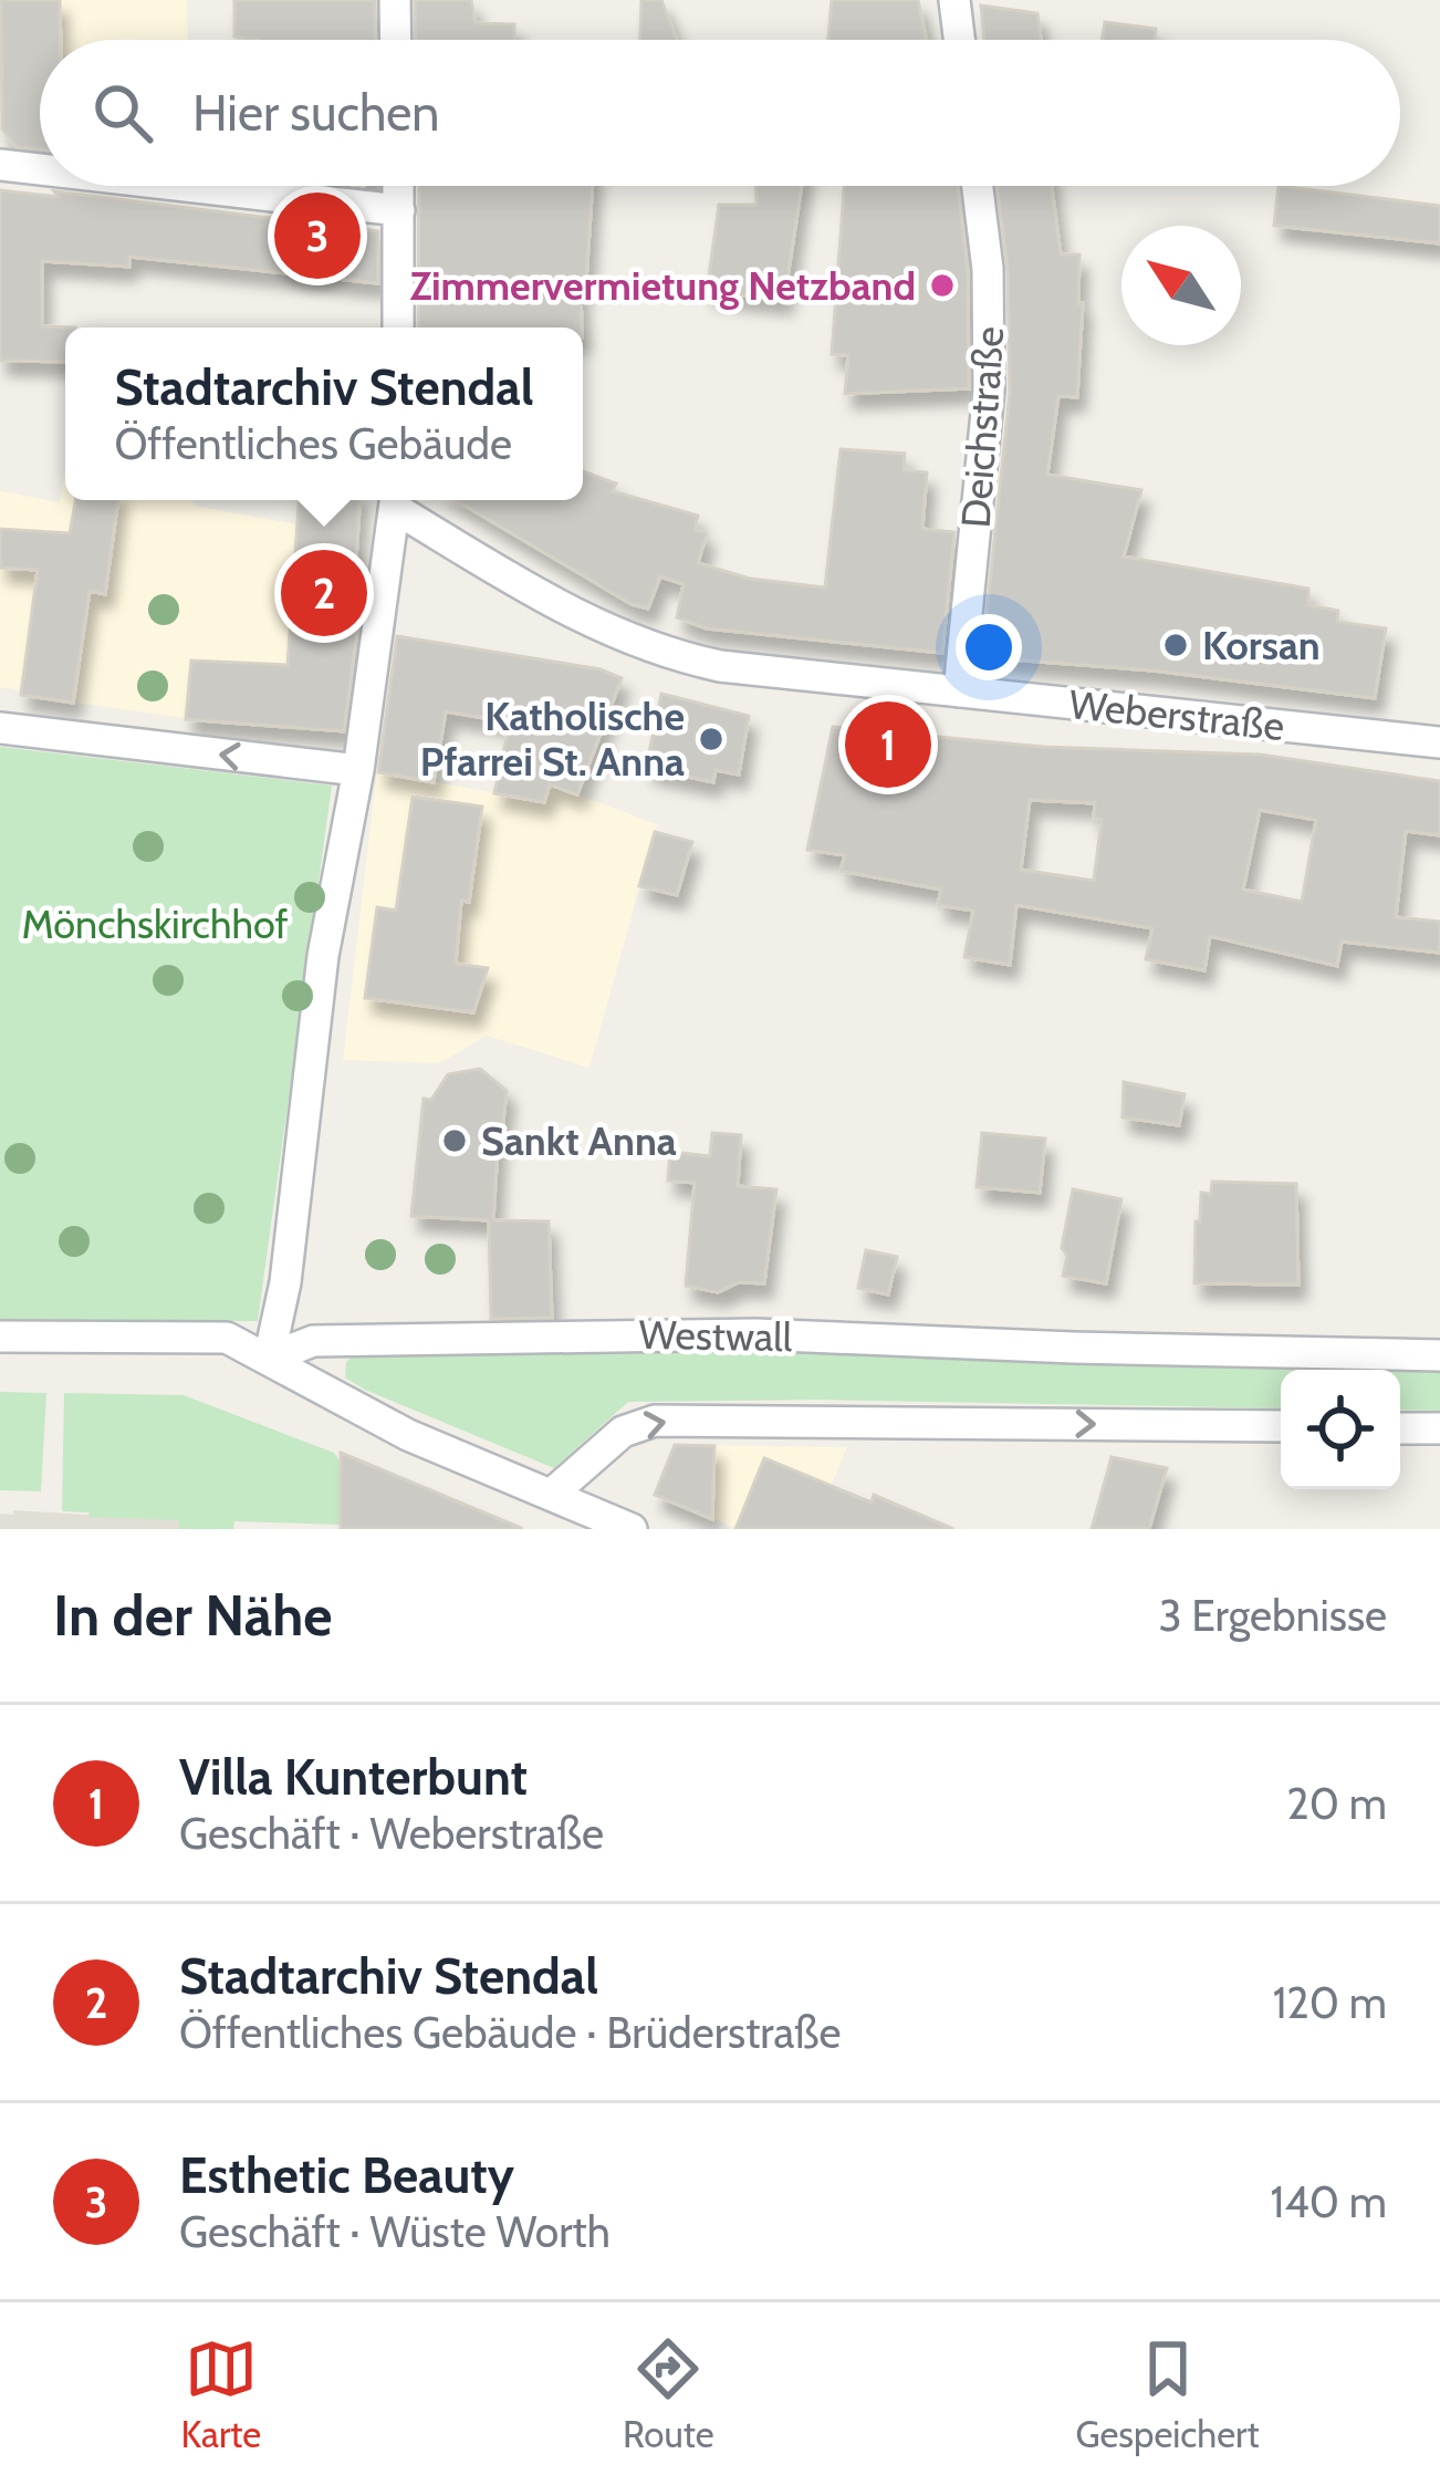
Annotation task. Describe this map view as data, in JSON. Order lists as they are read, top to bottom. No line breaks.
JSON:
{"streets":{"street":["Deichstraße","Weberstraße","Westwall"]},"crossings":[["Deichstraße","Weberstraße"]],"parks":["Mönchskirchhof"],"places":["Zimmervermietung Netzband","Korsan","Katholische Pfarrei St. Anna","Sankt Anna"],"north":"top left","page":{"search":"Hier suchen","pins":["3","2","1"],"popup":["Stadtarchiv Stendal","Öffentliches Gebäude"],"heading":["In der Nähe","3 Ergebnisse"],"list":[{"mark":"1","name":"Villa Kunterbunt","note":"Geschäft · Weberstraße","value":"20 m"},{"mark":"2","name":"Stadtarchiv Stendal","note":"Öffentliches Gebäude · Brüderstraße","value":"120 m"},{"mark":"3","name":"Esthetic Beauty","note":"Geschäft · Wüste Worth","value":"140 m"}],"nav":["Karte","Route","Gespeichert"]}}
